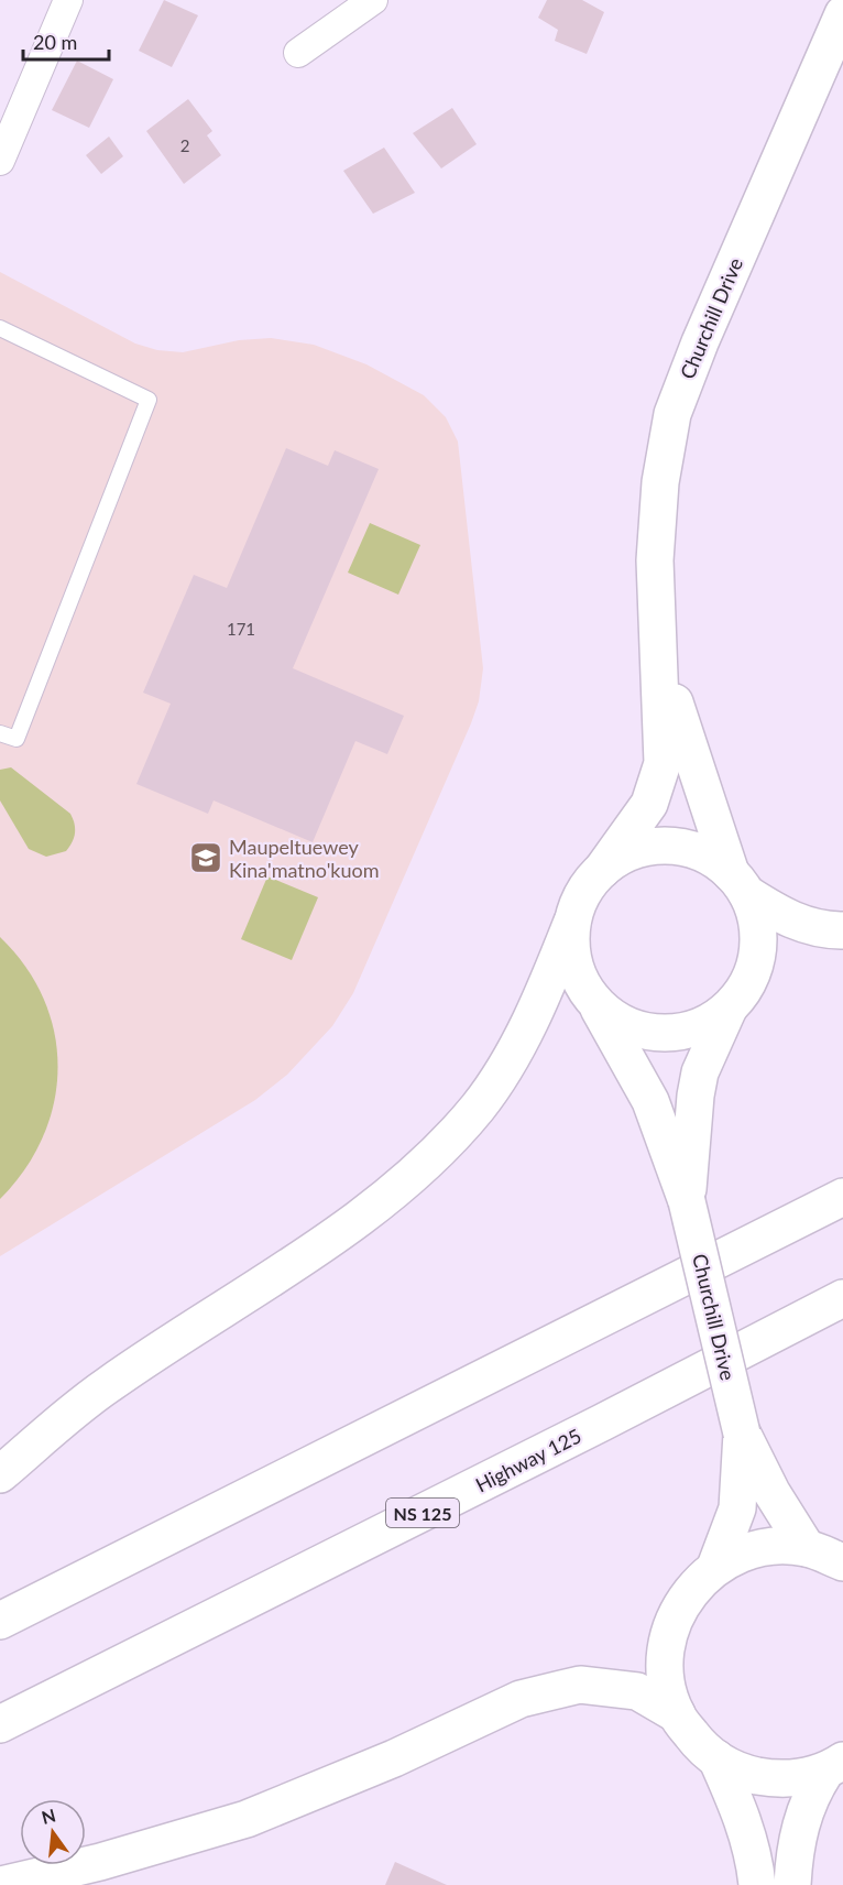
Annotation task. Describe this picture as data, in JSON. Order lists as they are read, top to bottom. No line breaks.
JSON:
{"streets":{"main road":["Churchill Drive","Highway 125","NS 125"]},"places":{"school or university":["Maupeltuewey Kina'matno'kuom"]},"house_numbers":["2","171"],"scale_bar":"20 m","north":"top"}
